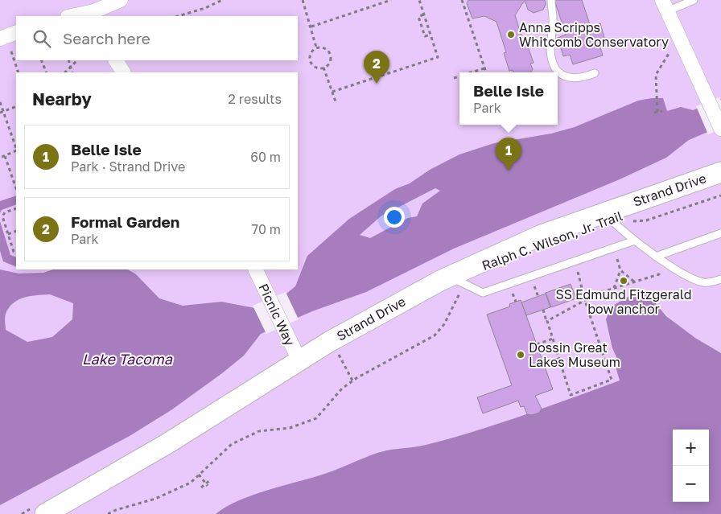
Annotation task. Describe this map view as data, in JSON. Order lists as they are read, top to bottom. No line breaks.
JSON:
{"streets":{"street":["Strand Drive","Picnic Way"],"path":["Ralph C. Wilson, Jr. Trail"]},"crossings":[["Strand Drive","Ralph C. Wilson, Jr. Trail"],["Strand Drive","Picnic Way"]],"water":["Lake Tacoma"],"places":["Anna Scripps Whitcomb Conservatory","SS Edmund Fitzgerald bow anchor","Dossin Great Lakes Museum"],"page":{"search":"Search here","pins":["2","1"],"popup":["Belle Isle","Park"],"heading":["Nearby","2 results"],"list":[{"mark":"1","name":"Belle Isle","note":"Park · Strand Drive","value":"60 m"},{"mark":"2","name":"Formal Garden","note":"Park","value":"70 m"}],"map_buttons":["+","−"]}}
